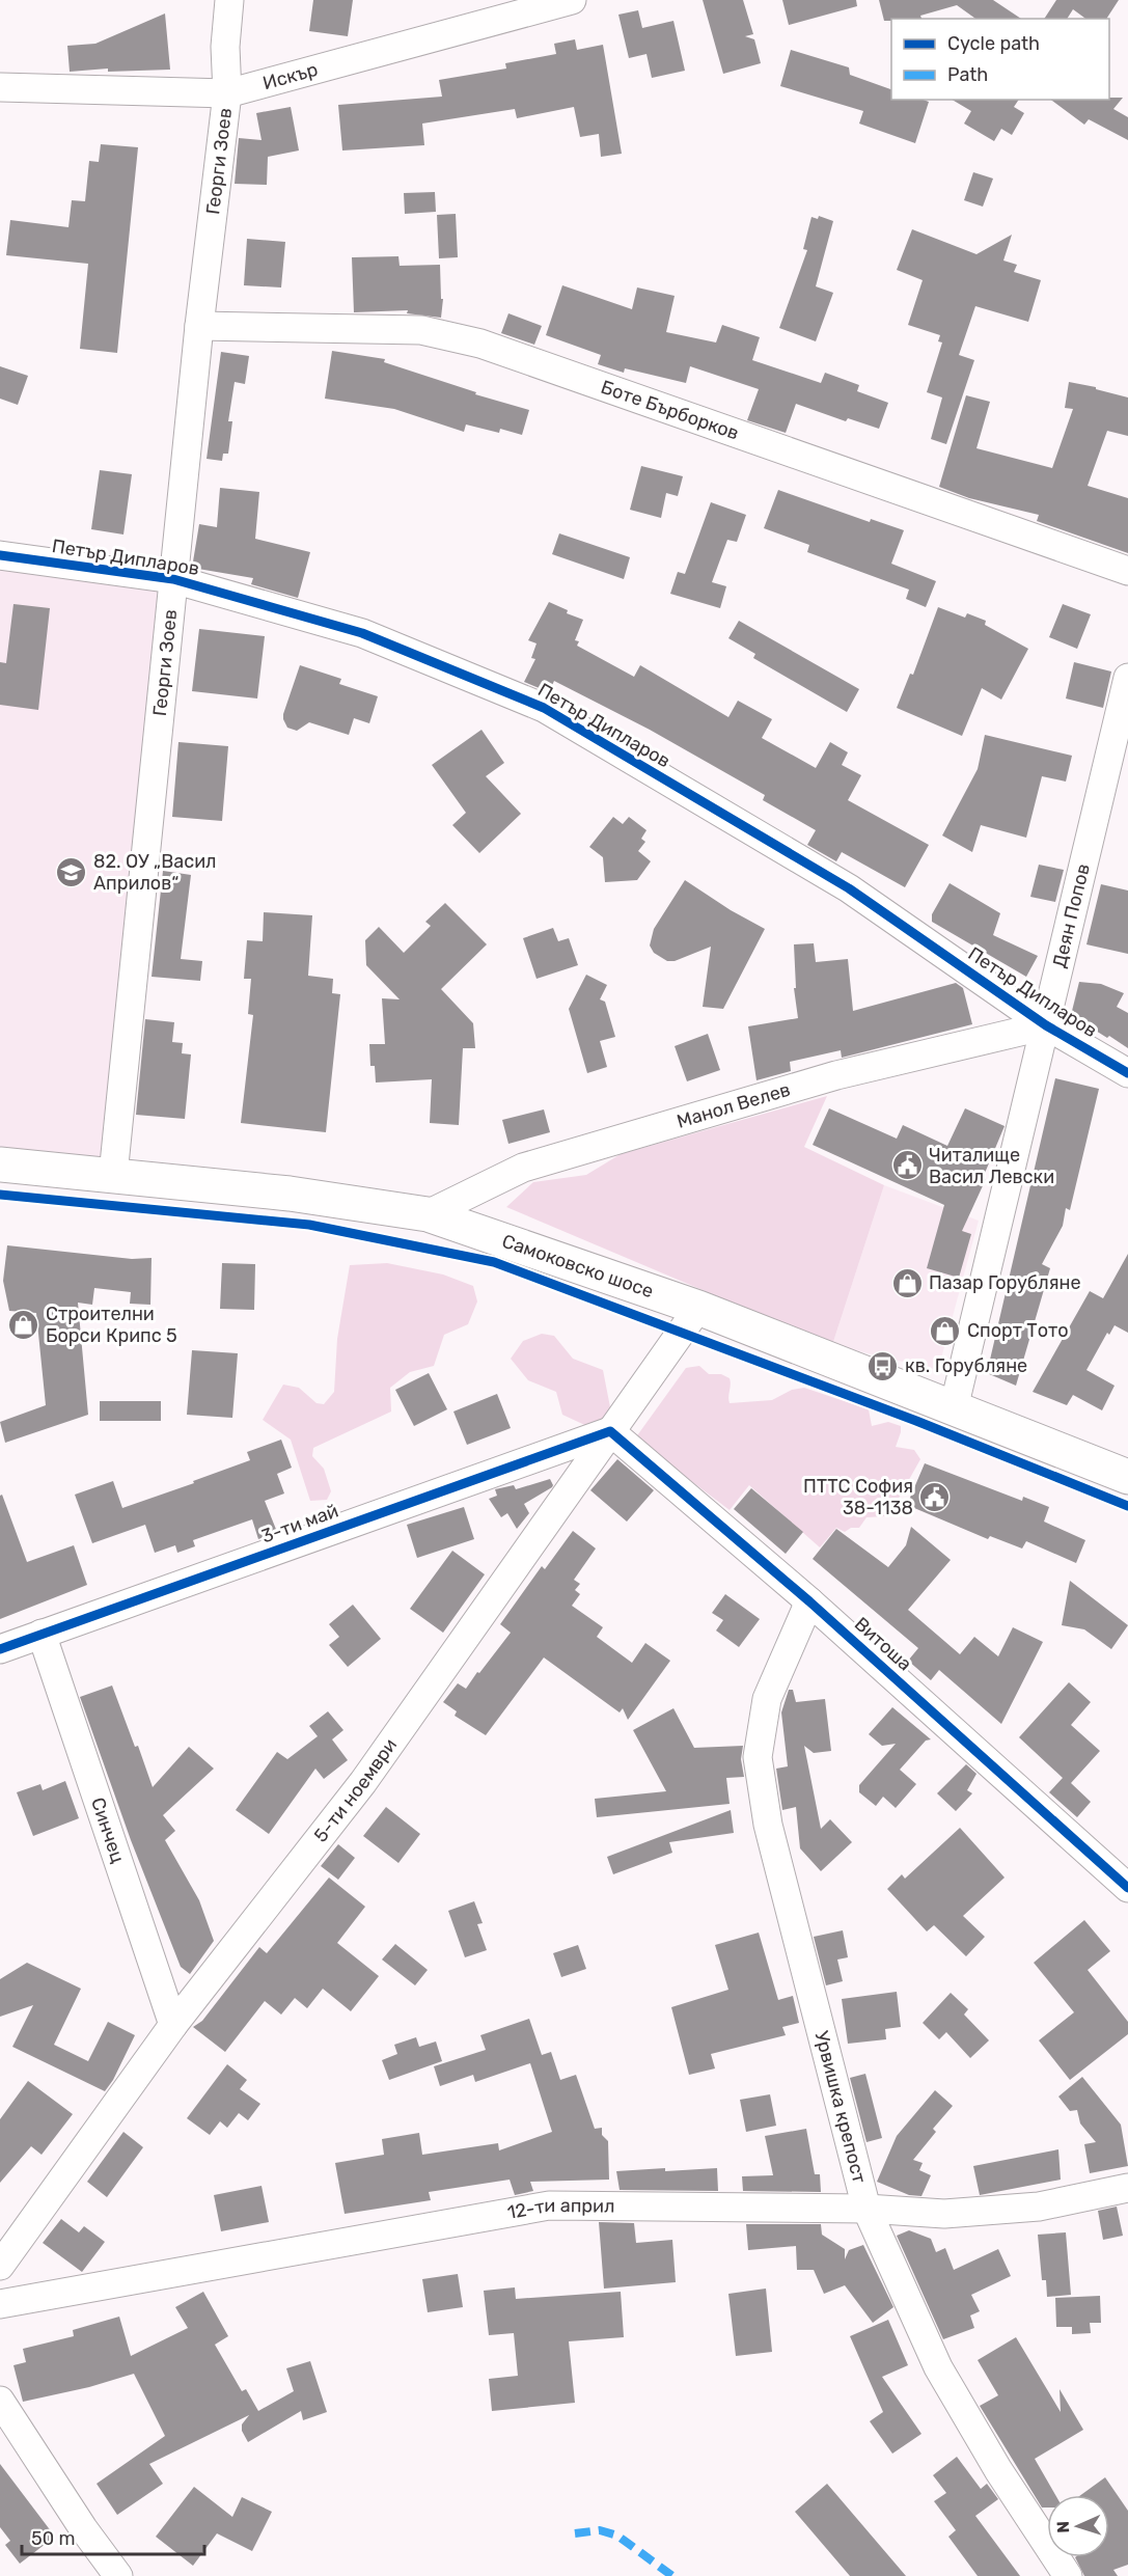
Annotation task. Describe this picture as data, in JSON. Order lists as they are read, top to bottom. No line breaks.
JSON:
{"streets":{"main road":["Самоковско шосе"],"street":["Искър","Георги Зоев","Боте Бърборков","Петър Дипларов","Деян Попов","Манол Велев","3-ти май","Витоша","5-ти ноември","Синчец","Урвишка крепост","12-ти април"]},"crossings":[["Искър","Георги Зоев"],["Георги Зоев","Боте Бърборков"],["Георги Зоев","Петър Дипларов"],["Георги Зоев","Самоковско шосе"],["Петър Дипларов","Деян Попов"],["Петър Дипларов","Манол Велев"],["Деян Попов","Манол Велев"],["Деян Попов","Самоковско шосе"],["Манол Велев","Самоковско шосе"],["Самоковско шосе","5-ти ноември"],["3-ти май","Витоша"],["3-ти май","5-ти ноември"],["3-ти май","Синчец"],["Витоша","5-ти ноември"],["Витоша","Урвишка крепост"],["5-ти ноември","Синчец"],["Урвишка крепост","12-ти април"]],"places":{"school or university":["82. ОУ „Васил Априлов“"],"public building":["Читалище Васил Левски","ПТТС София 38-1138"],"shop":["Пазар Горубляне","Строителни Борси Крипс 5","Спорт Тото"],"bus stop":["кв. Горубляне"]},"legend":["Cycle path","Path"],"scale_bar":"50 m","north":"left"}
